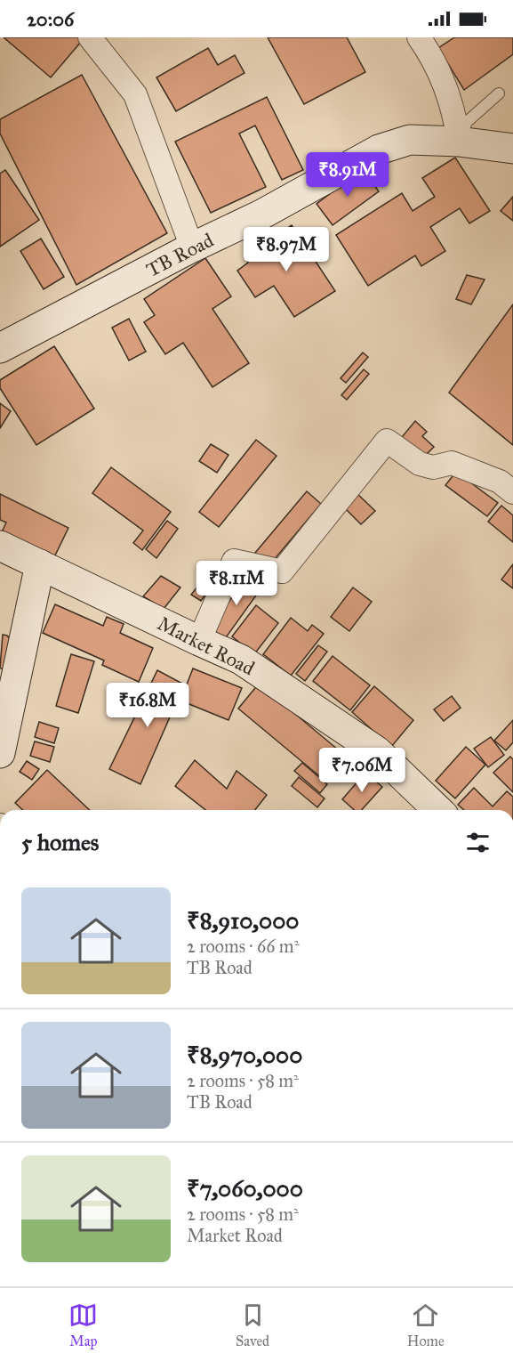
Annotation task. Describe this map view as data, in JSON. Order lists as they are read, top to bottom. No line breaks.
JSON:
{"streets":{"main road":["TB Road","Market Road"]},"page":{"status":"20:06","price":["₹8.91M","₹8.97M","₹8.11M","₹16.8M","₹7.06M"],"heading":"5 homes","list":[{"name":"₹8,910,000","note":"2 rooms · 66 m² · TB Road"},{"name":"₹8,970,000","note":"2 rooms · 58 m² · TB Road"},{"name":"₹7,060,000","note":"2 rooms · 58 m² · Market Road"}],"tabs":["Map","Saved","Home"]}}
